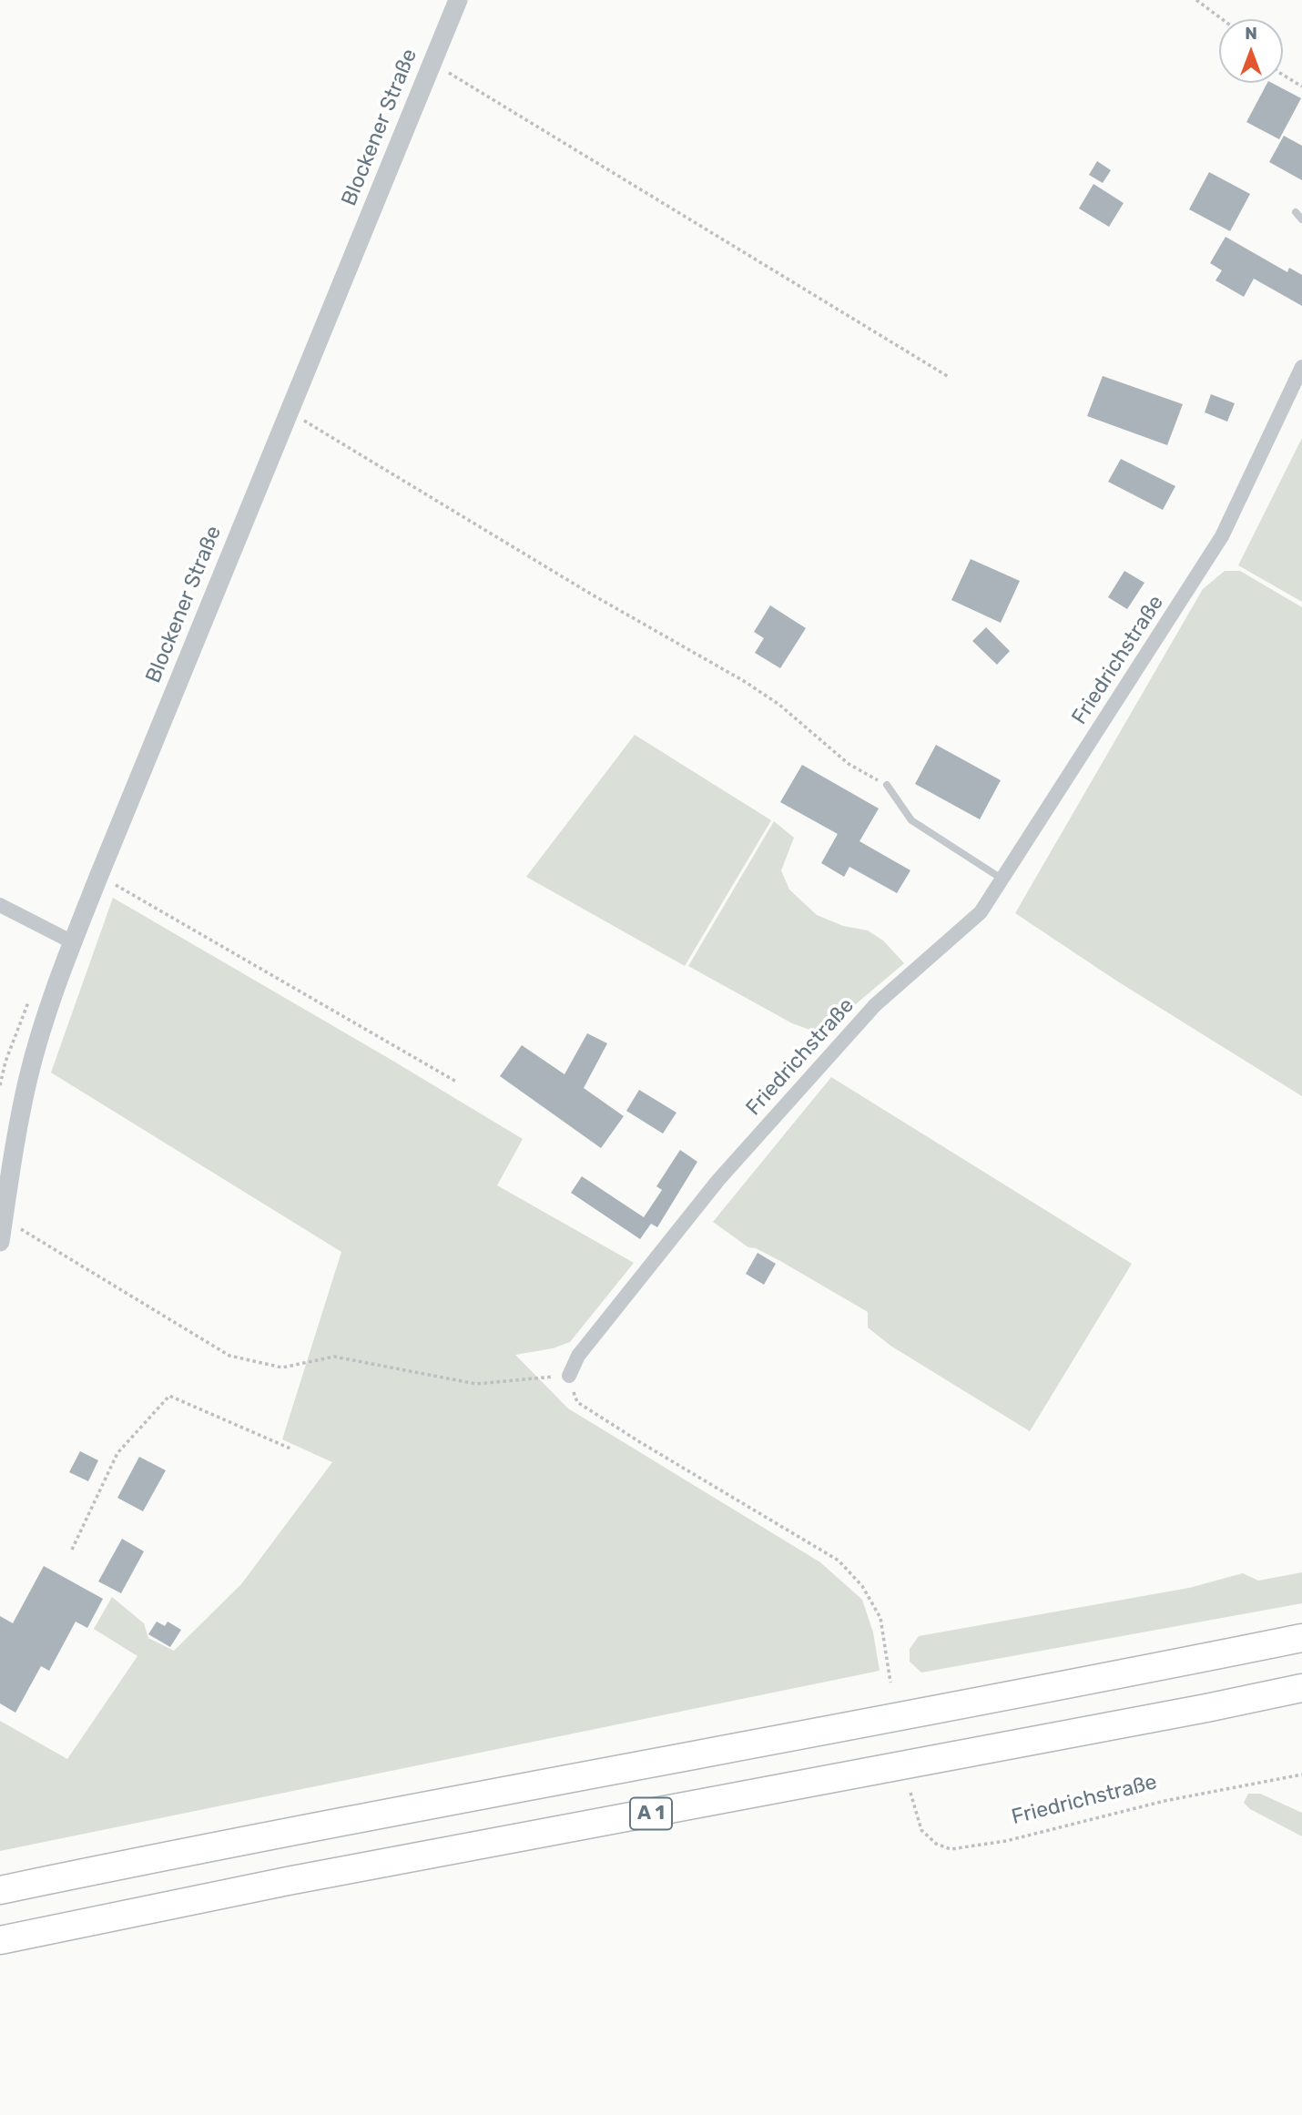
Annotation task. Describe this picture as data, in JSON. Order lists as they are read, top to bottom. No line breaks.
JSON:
{"streets":{"highway":["A 1"],"street":["Blockener Straße","Friedrichstraße"]},"north":"top"}
